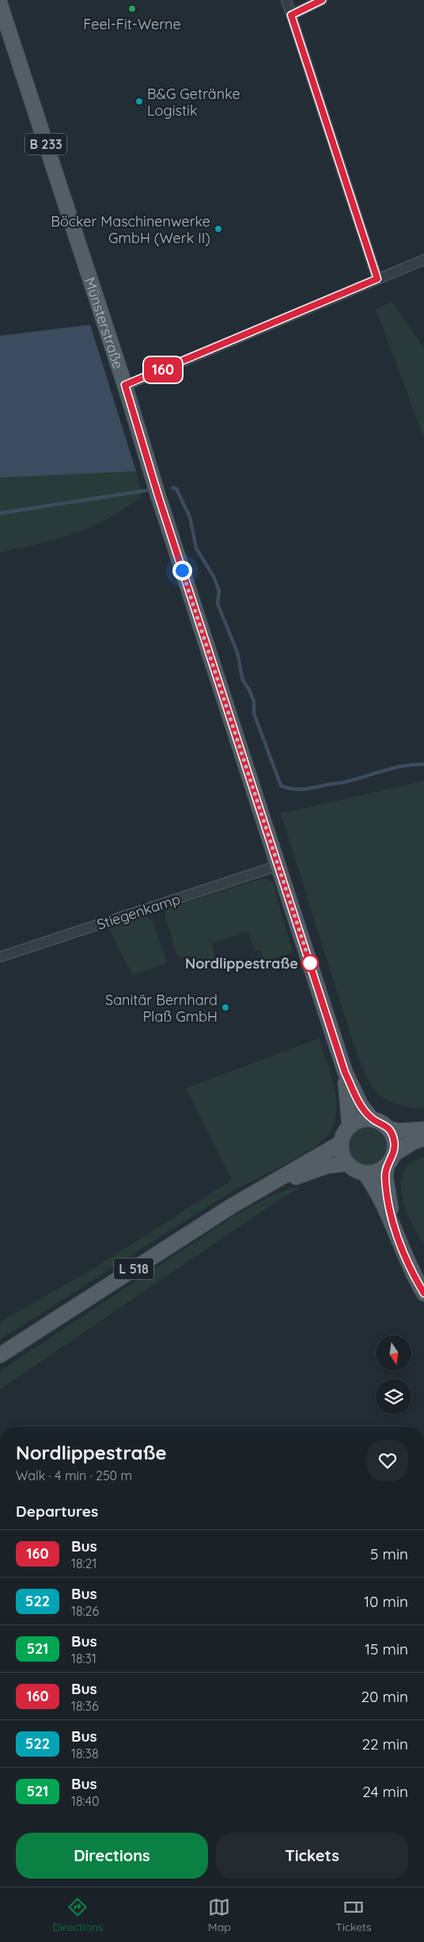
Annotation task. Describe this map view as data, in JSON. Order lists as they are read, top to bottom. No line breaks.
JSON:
{"streets":{"main road":["B 233","Münsterstraße","L 518"],"street":["Stiegenkamp"]},"crossings":[["Münsterstraße","Stiegenkamp"],["Münsterstraße","L 518"]],"places":["Feel-Fit-Werne","B&G Getränke Logistik","Böcker Maschinenwerke GmbH (Werk II)","Nordlippestraße","Sanitär Bernhard Plaß GmbH"],"lines":["bus line 160"],"north":"bottom","page":{"on_map":"160","heading":[["Nordlippestraße","Walk · 4 min · 250 m"],"Departures"],"list":[{"mark":"160","name":"Bus","note":"18:21","value":"5 min"},{"mark":"522","name":"Bus","note":"18:26","value":"10 min"},{"mark":"521","name":"Bus","note":"18:31","value":"15 min"},{"mark":"160","name":"Bus","note":"18:36","value":"20 min"},{"mark":"522","name":"Bus","note":"18:38","value":"22 min"},{"mark":"521","name":"Bus","note":"18:40","value":"24 min"}],"buttons":["Directions","Tickets"],"tabs":["Directions","Map","Tickets"]}}
